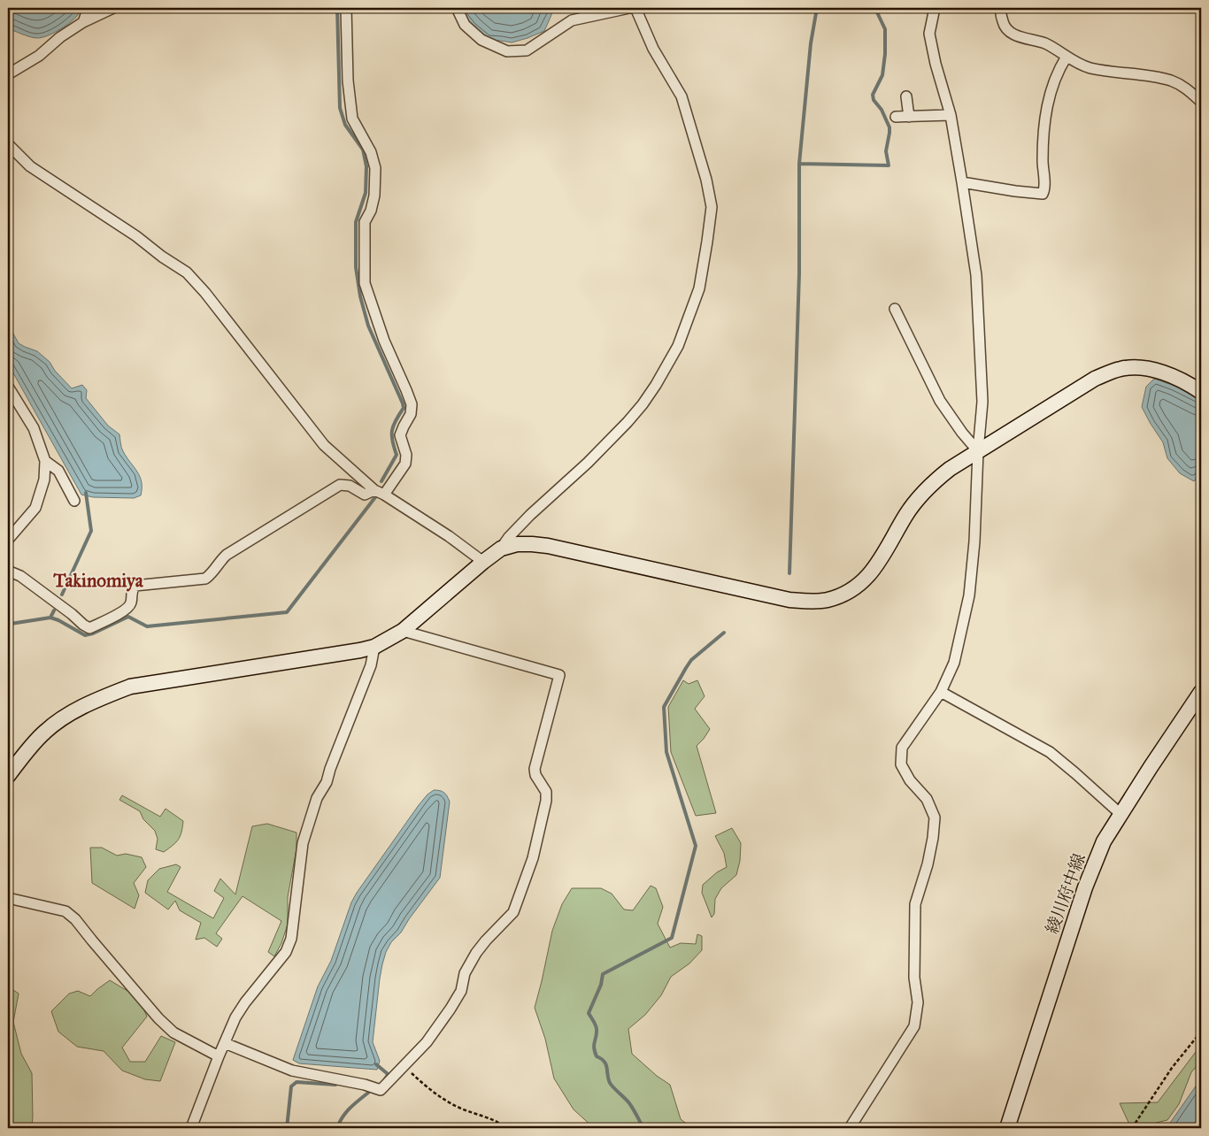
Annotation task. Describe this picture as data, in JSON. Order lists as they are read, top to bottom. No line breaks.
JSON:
{"streets":{"street":["綾川府中線"]},"districts":["Takinomiya"]}
